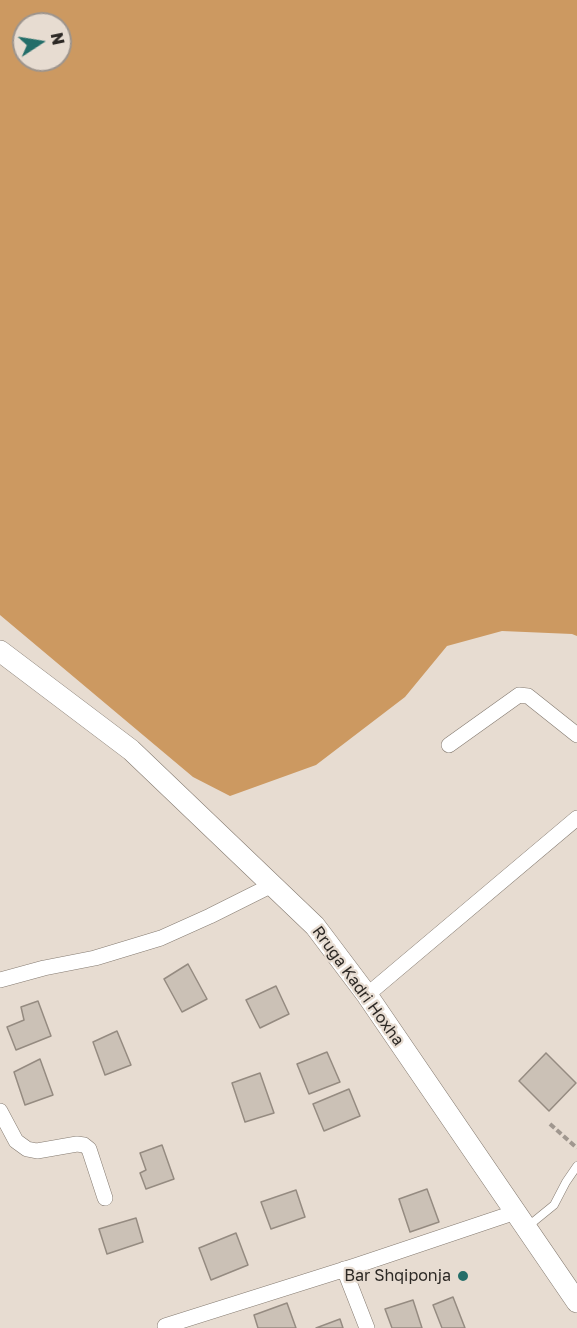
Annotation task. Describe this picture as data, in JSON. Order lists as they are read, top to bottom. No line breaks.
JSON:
{"streets":{"main road":["Rruga Kadri Hoxha"]},"places":["Bar Shqiponja"],"north":"right"}
